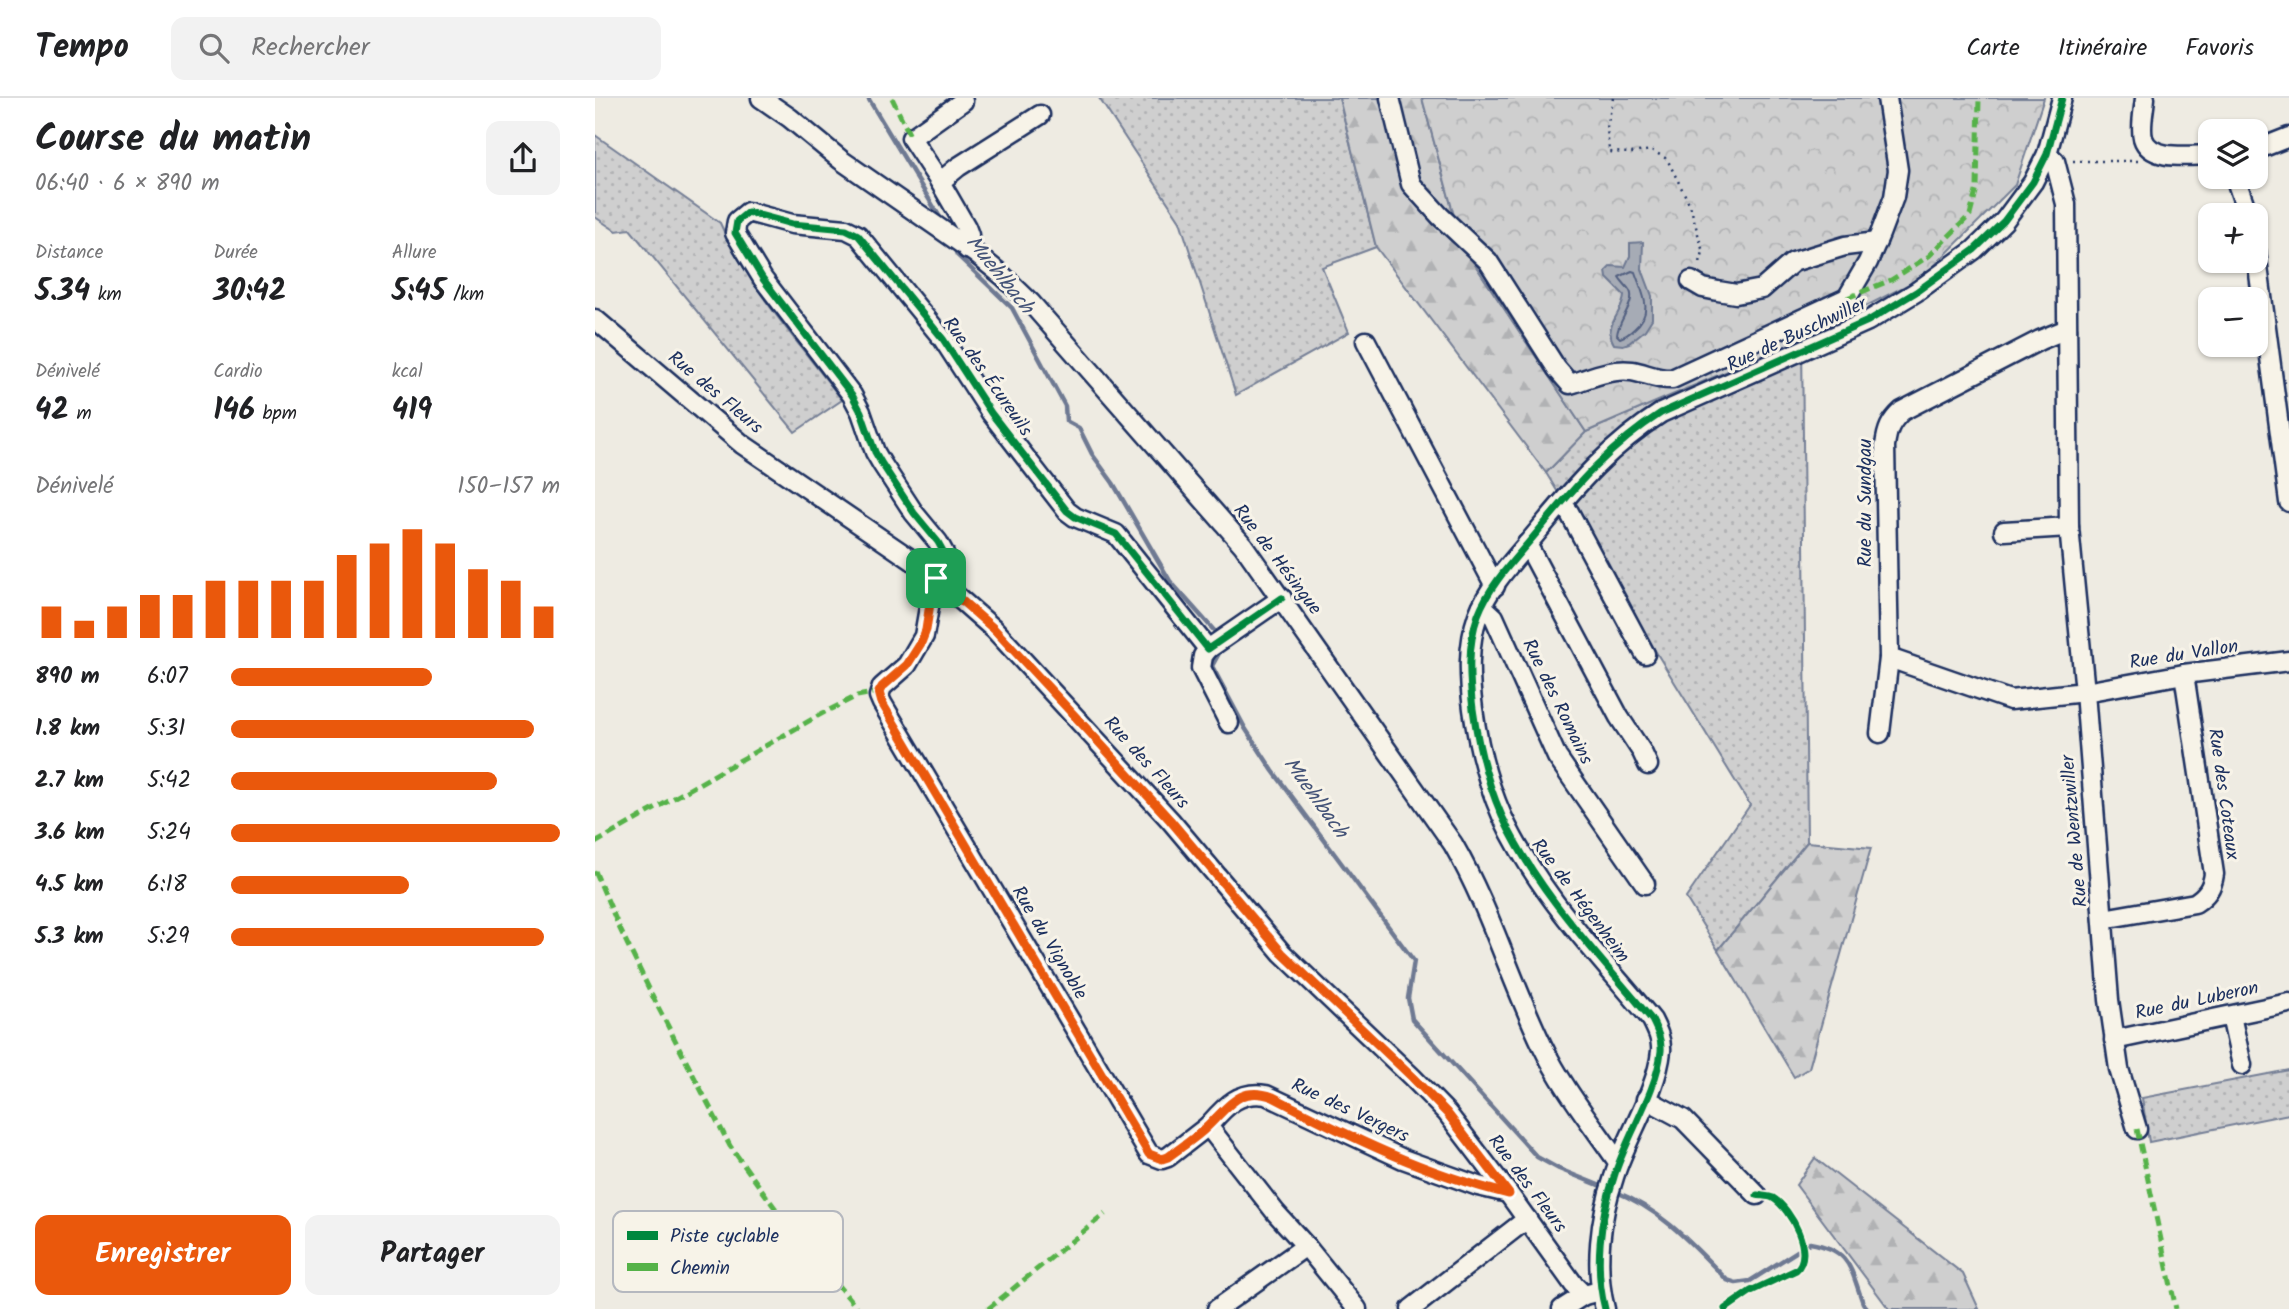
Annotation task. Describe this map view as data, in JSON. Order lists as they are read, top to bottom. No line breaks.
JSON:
{"streets":{"street":["Rue de Buschwiller","Rue des Écureuils","Rue des Fleurs","Rue du Sundgau","Rue de Hésingue","Rue du Vallon","Rue des Romains","Rue des Coteaux","Rue de Wentzwiller","Rue de Hégenheim","Rue du Vignoble","Rue du Luberon","Rue des Vergers"]},"crossings":[["Rue de Buschwiller","Rue de Wentzwiller"],["Rue de Buschwiller","Rue de Hégenheim"],["Rue des Écureuils","Rue des Fleurs"],["Rue des Écureuils","Rue du Vignoble"],["Rue des Fleurs","Rue du Vignoble"],["Rue des Fleurs","Rue des Vergers"],["Rue du Sundgau","Rue de Wentzwiller"],["Rue de Hésingue","Rue de Hégenheim"],["Rue du Vallon","Rue des Coteaux"],["Rue du Vallon","Rue de Wentzwiller"],["Rue des Romains","Rue de Hégenheim"],["Rue des Coteaux","Rue de Wentzwiller"],["Rue de Wentzwiller","Rue du Luberon"],["Rue du Vignoble","Rue des Vergers"]],"water":["Muehlbach"],"legend":["Piste cyclable","Chemin"],"page":{"header":"Tempo","search":"Rechercher","nav":["Carte","Itinéraire","Favoris"],"heading":["Course du matin","06:40 · 6 × 890 m"],"map_buttons":["+","−"],"stats":[["Distance","5.34 km"],["Durée","30:42"],["Allure","5:45 /km"],["Dénivelé","42 m"],["Cardio","146 bpm"],["kcal","419"]],"chart":["Dénivelé","150–157 m"],"list":[{"name":"890 m","note":"6:07"},{"name":"1.8 km","note":"5:31"},{"name":"2.7 km","note":"5:42"},{"name":"3.6 km","note":"5:24"},{"name":"4.5 km","note":"6:18"},{"name":"5.3 km","note":"5:29"}],"buttons":["Enregistrer","Partager"]}}
